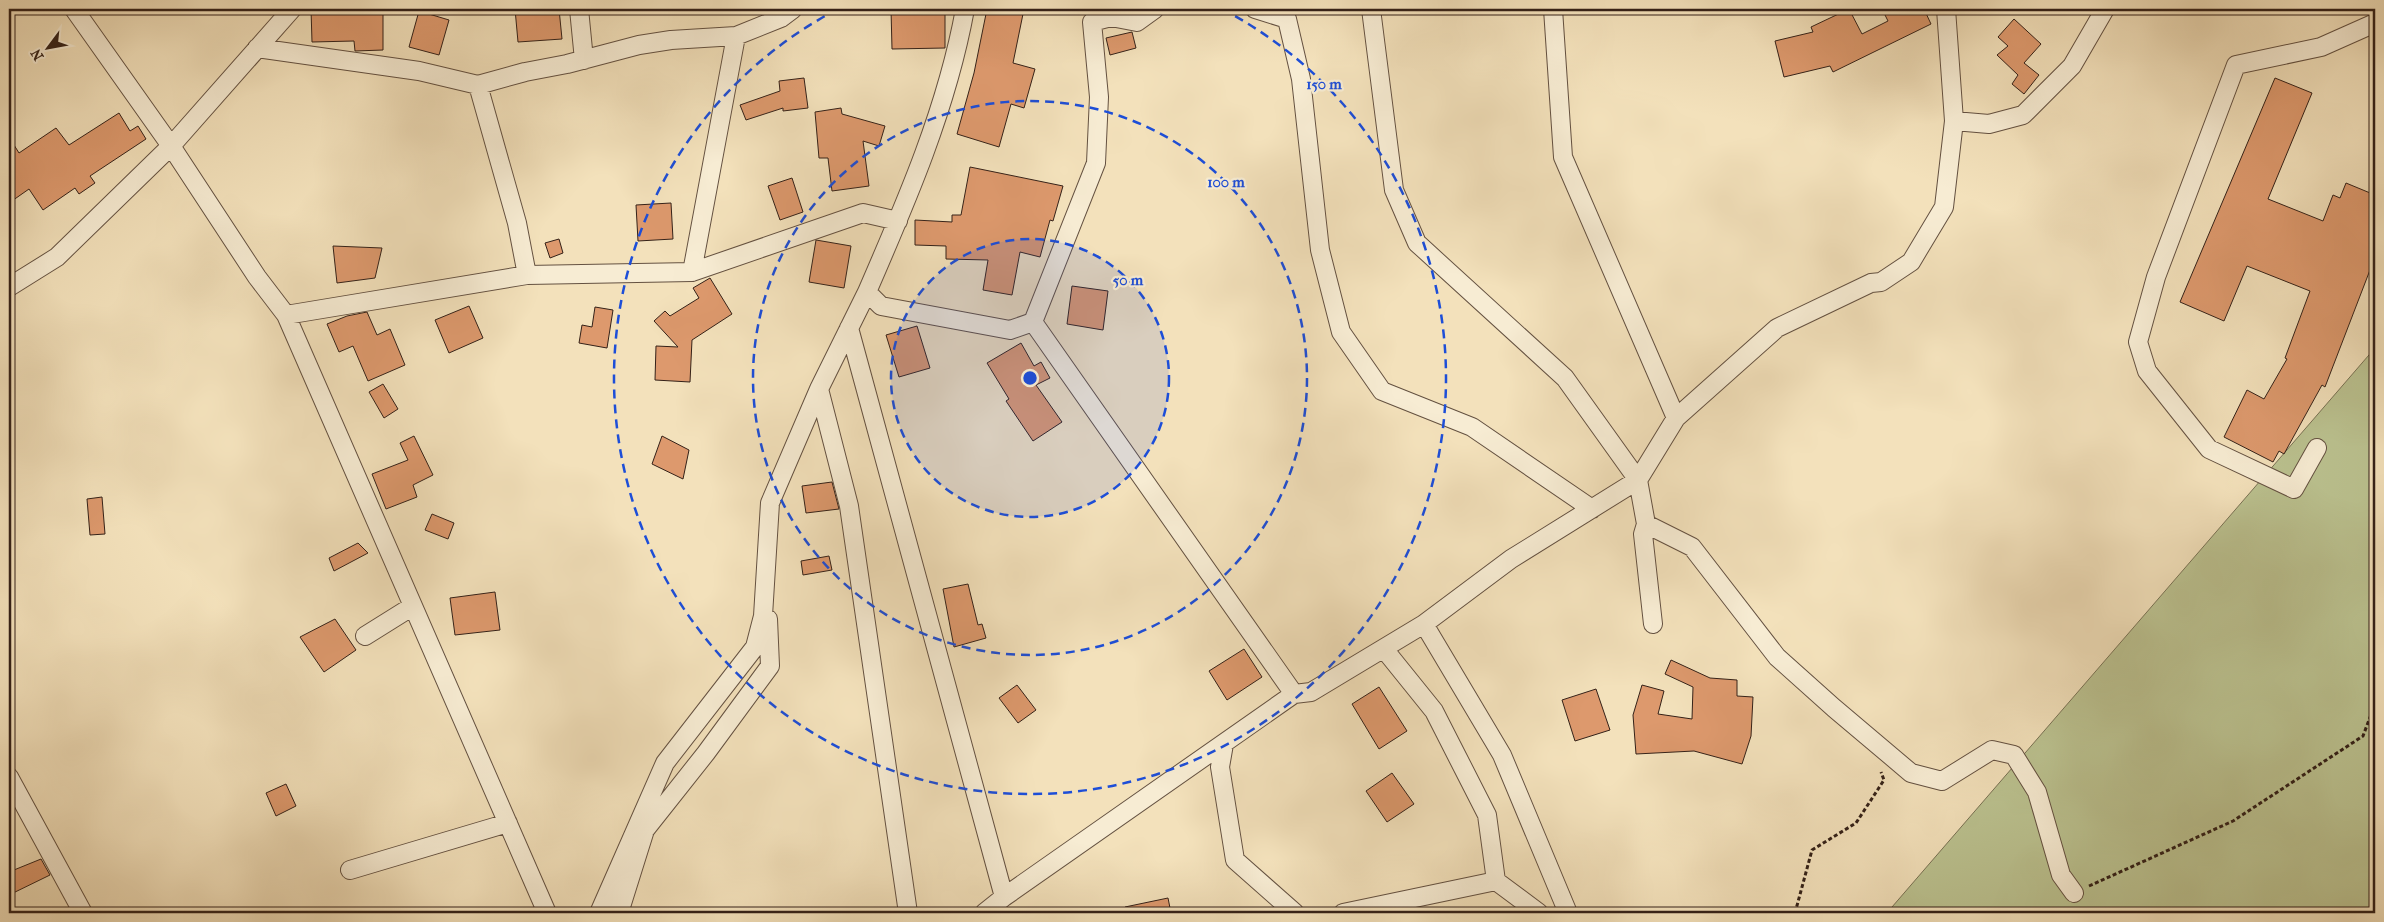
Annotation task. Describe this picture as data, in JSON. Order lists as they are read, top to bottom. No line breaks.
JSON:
{"north":"bottom left","rings":["150 m","100 m","50 m"]}
